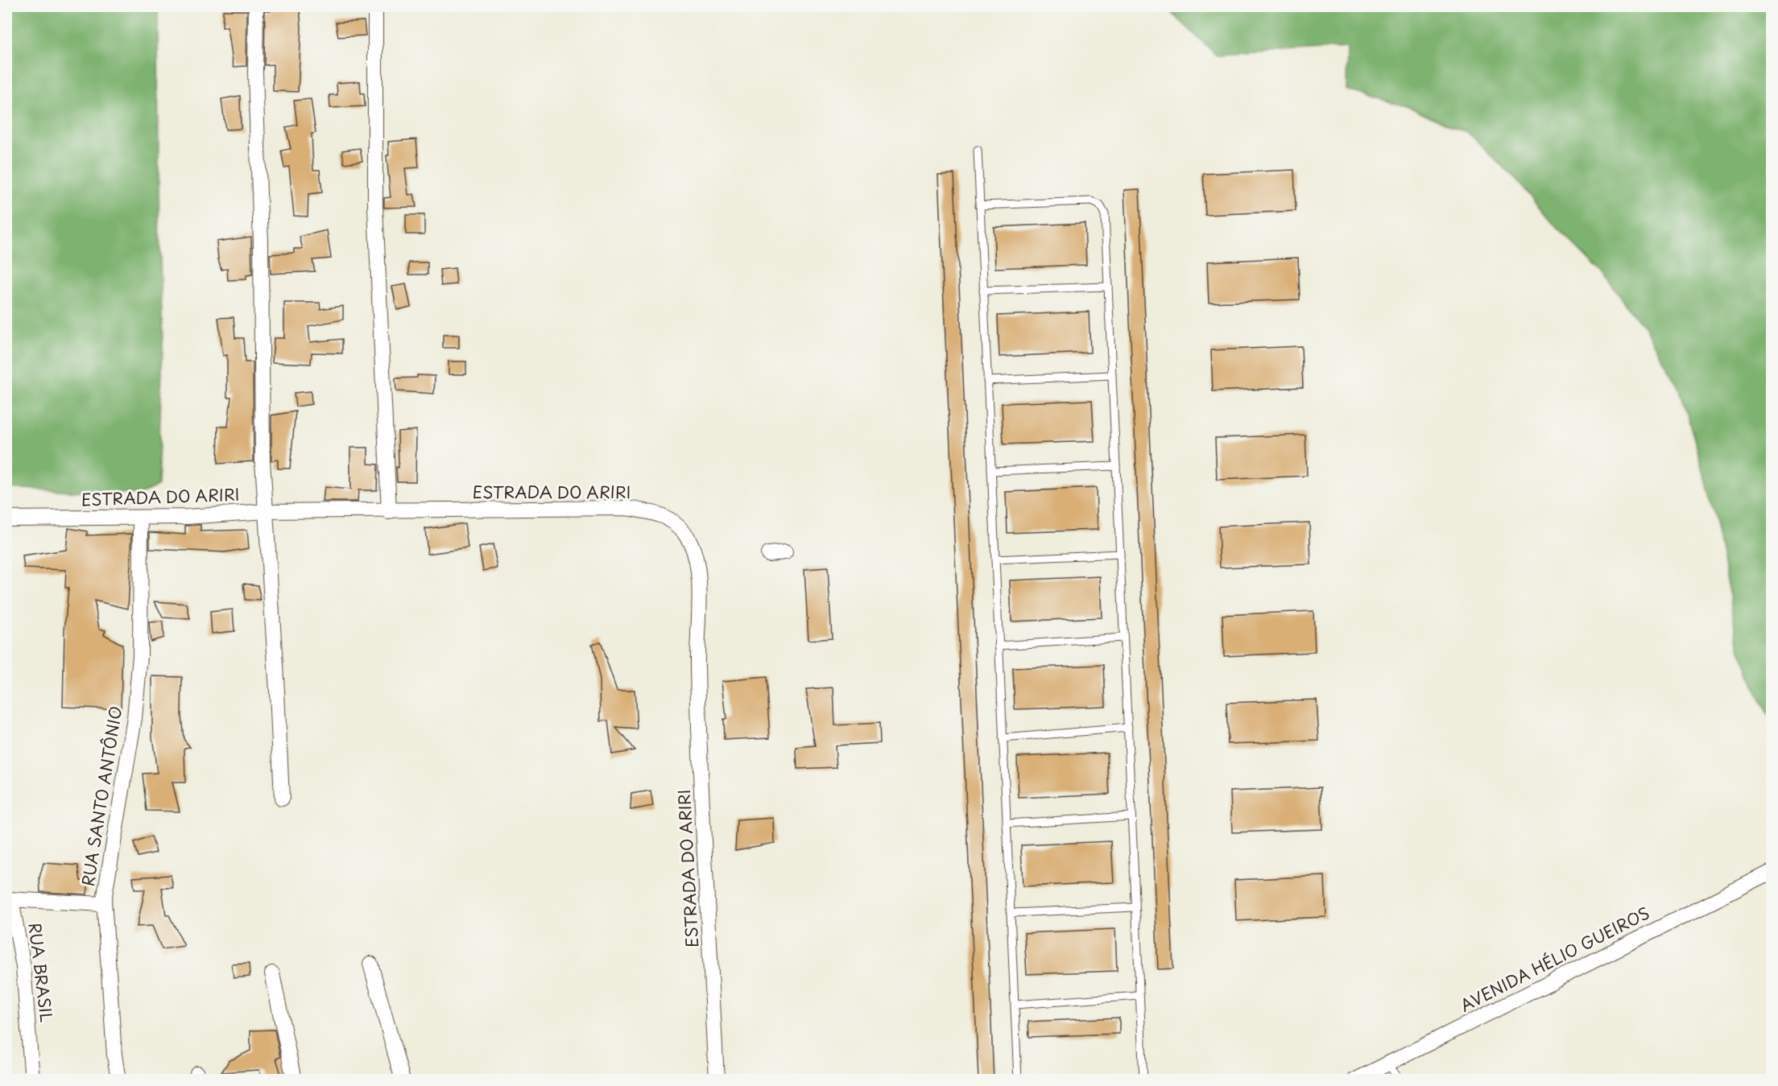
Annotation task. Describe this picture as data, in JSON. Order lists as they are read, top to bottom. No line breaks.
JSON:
{"streets":{"street":["ESTRADA DO ARIRI","RUA SANTO ANTÔNIO","AVENIDA HÉLIO GUEIROS","RUA BRASIL"]},"crossings":[["ESTRADA DO ARIRI","RUA SANTO ANTÔNIO"]]}
